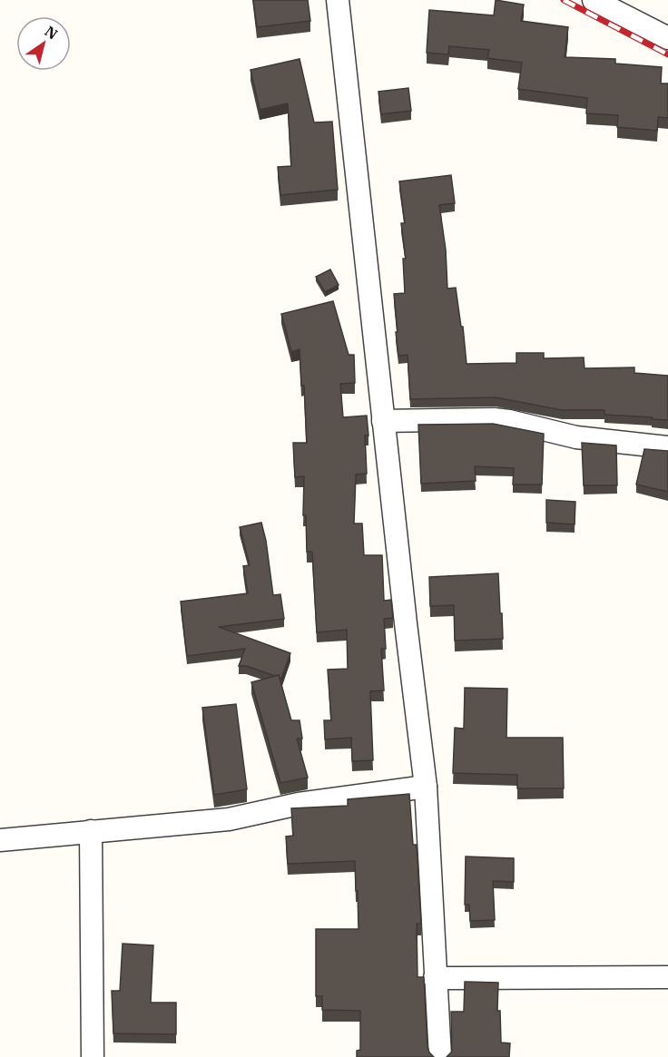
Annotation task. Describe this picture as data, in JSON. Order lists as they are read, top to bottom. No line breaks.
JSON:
{"north":"top right"}
